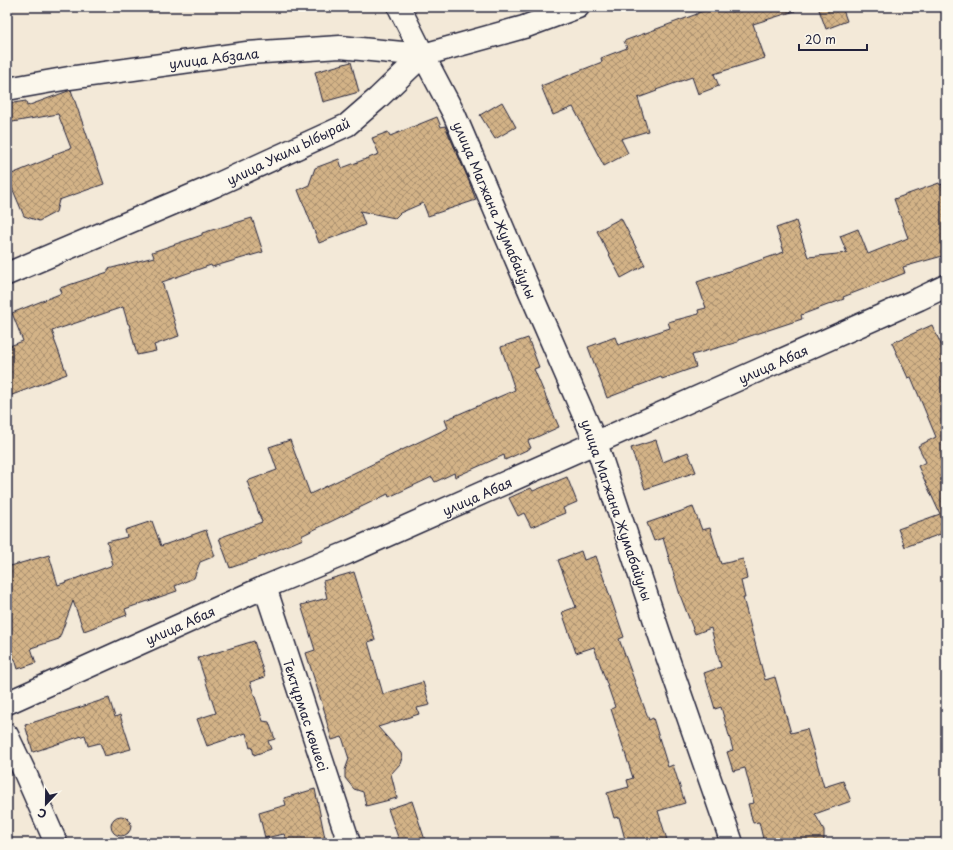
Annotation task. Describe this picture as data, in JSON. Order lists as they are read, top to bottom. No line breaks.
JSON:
{"streets":{"street":["улица Абзала","улица Укили Ыбырай","улица Магжана Жумабайулы","улица Абая","Тектұрмас көшесі"]},"crossings":[["улица Абзала","улица Укили Ыбырай"],["улица Абзала","улица Магжана Жумабайулы"],["улица Укили Ыбырай","улица Магжана Жумабайулы"],["улица Магжана Жумабайулы","улица Абая"],["улица Абая","Тектұрмас көшесі"]],"scale_bar":"20 m","north":"bottom"}
